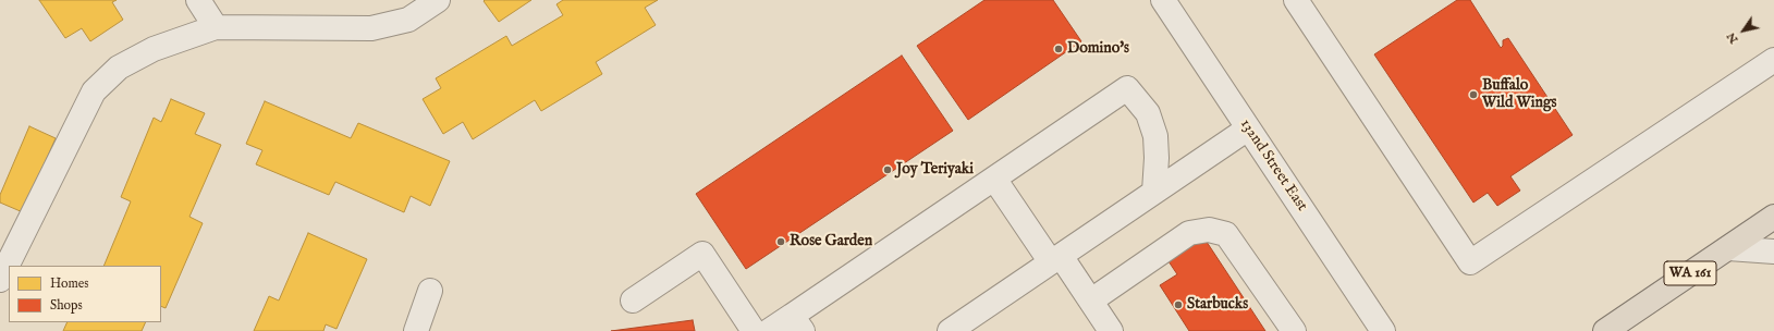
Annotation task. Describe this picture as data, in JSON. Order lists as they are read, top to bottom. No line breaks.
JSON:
{"streets":{"main road":["WA 161"],"street":["132nd Street East"]},"places":["Domino's","Buffalo Wild Wings","Joy Teriyaki","Rose Garden","Starbucks"],"legend":["Homes","Shops"],"north":"bottom left"}
